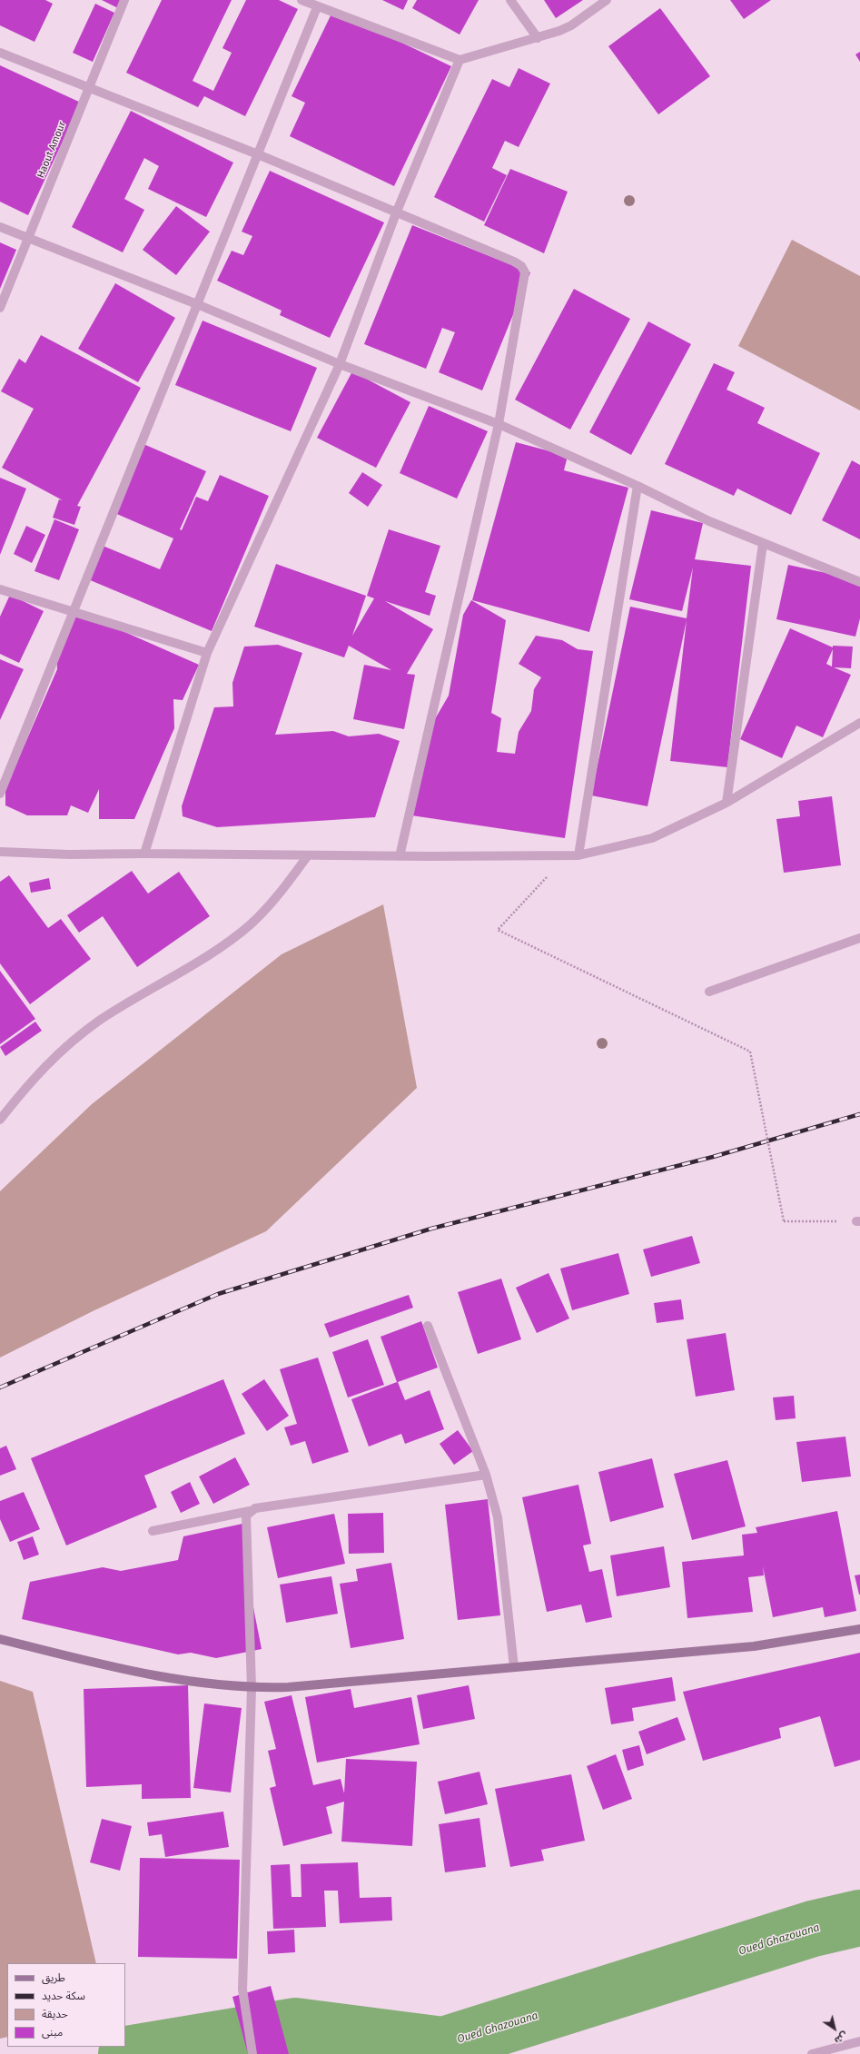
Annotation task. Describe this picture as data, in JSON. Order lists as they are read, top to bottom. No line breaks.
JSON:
{"streets":{"street":["Haout Amour"]},"water":["Oued Ghazouana"],"legend":["طريق","سكة حديد","حديقة","مبنى"],"north":"bottom right"}
